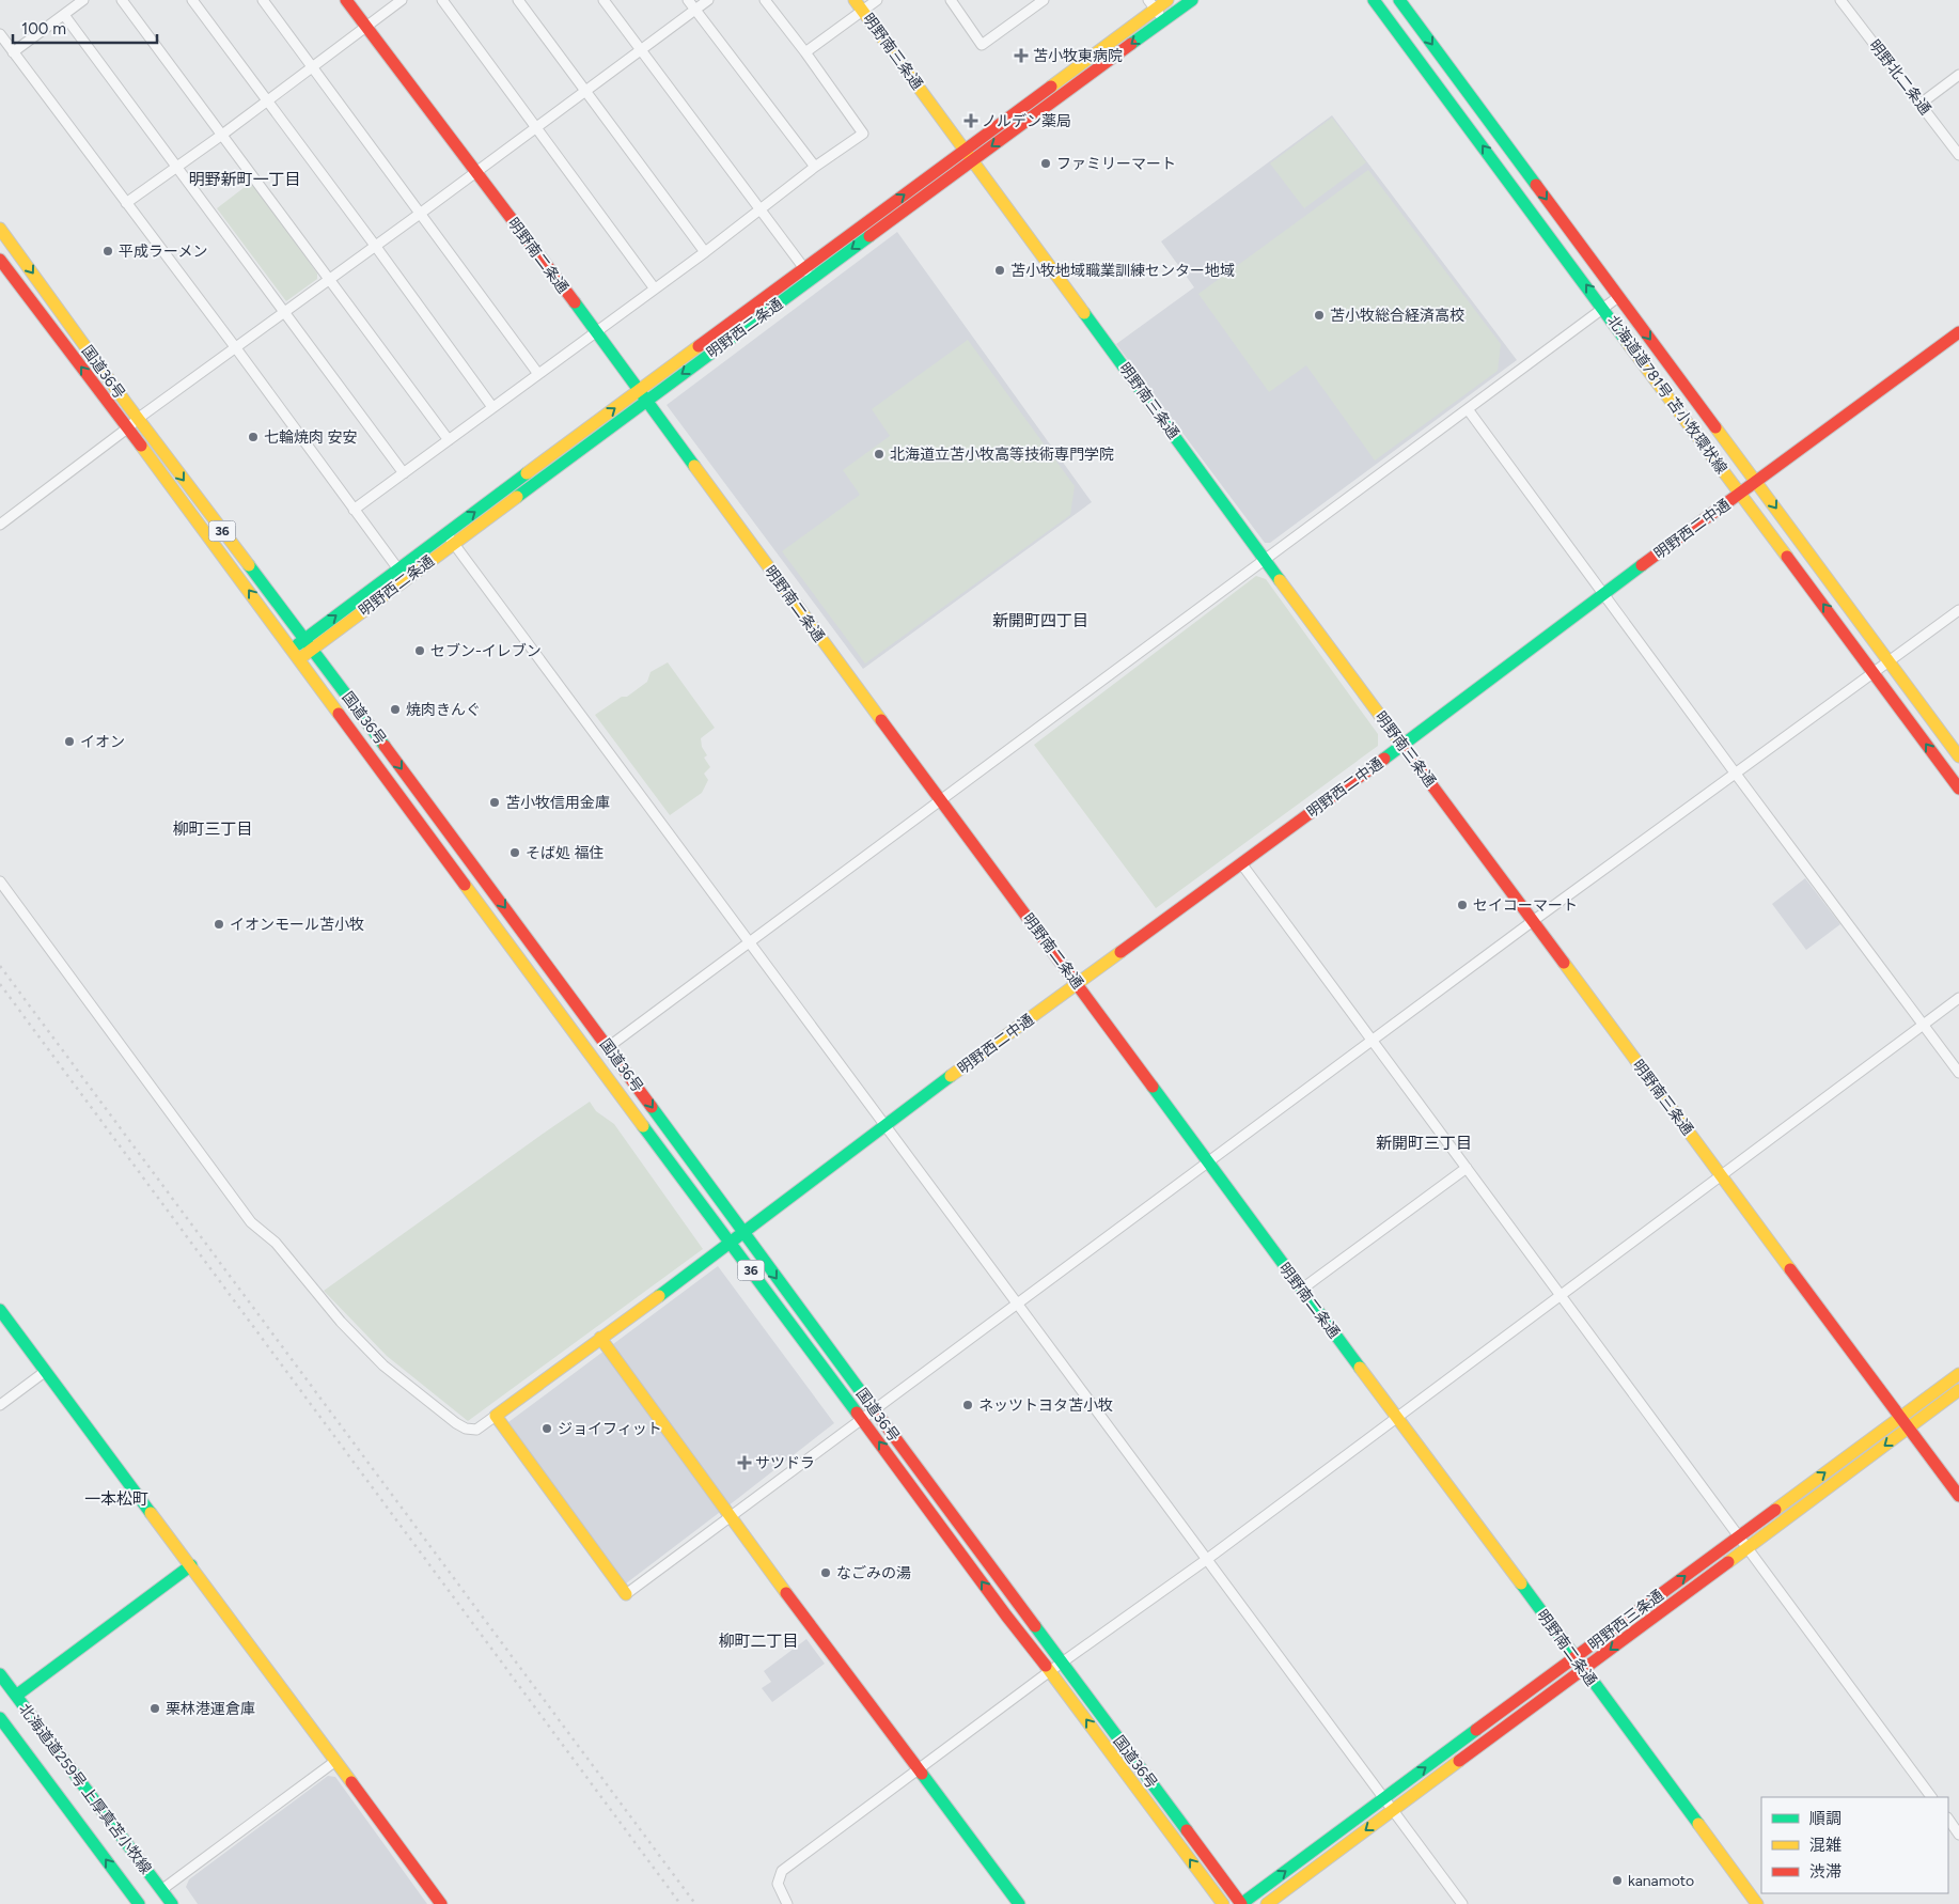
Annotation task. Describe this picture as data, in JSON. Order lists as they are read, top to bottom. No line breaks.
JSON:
{"streets":{"main road":["明野南三条通","明野南二条通","明野西二条通","国道36号","北海道道781号 苫小牧環状線","明野西二中通","36","明野西三条通","北海道道259号 上厚真苫小牧線"],"street":["明野北二条通"]},"crossings":[["明野南三条通","明野西二条通"],["明野南三条通","明野西二中通"],["明野南三条通","明野西三条通"],["明野南二条通","明野西二条通"],["明野南二条通","明野西二中通"],["明野南二条通","明野西三条通"],["明野西二条通","国道36号"],["国道36号","明野西二中通"],["国道36号","明野西三条通"],["北海道道781号 苫小牧環状線","明野西二中通"]],"districts":["明野新町一丁目","新開町四丁目","柳町三丁目","新開町三丁目","一本松町","柳町二丁目"],"places":{"health":["苫小牧東病院","ノルデン薬局","サツドラ"],"other":["ファミリーマート","平成ラーメン","苫小牧地域職業訓練センター地域","苫小牧総合経済高校","七輪焼肉 安安","北海道立苫小牧高等技術専門学院","セブン-イレブン","焼肉きんぐ","イオン","苫小牧信用金庫","そば処 福住","セイコーマート","イオンモール苫小牧","ネッツトヨタ苫小牧","ジョイフィット","なごみの湯","栗林港運倉庫","kanamoto"]},"legend":["順調","混雑","渋滞"],"scale_bar":"100 m"}
